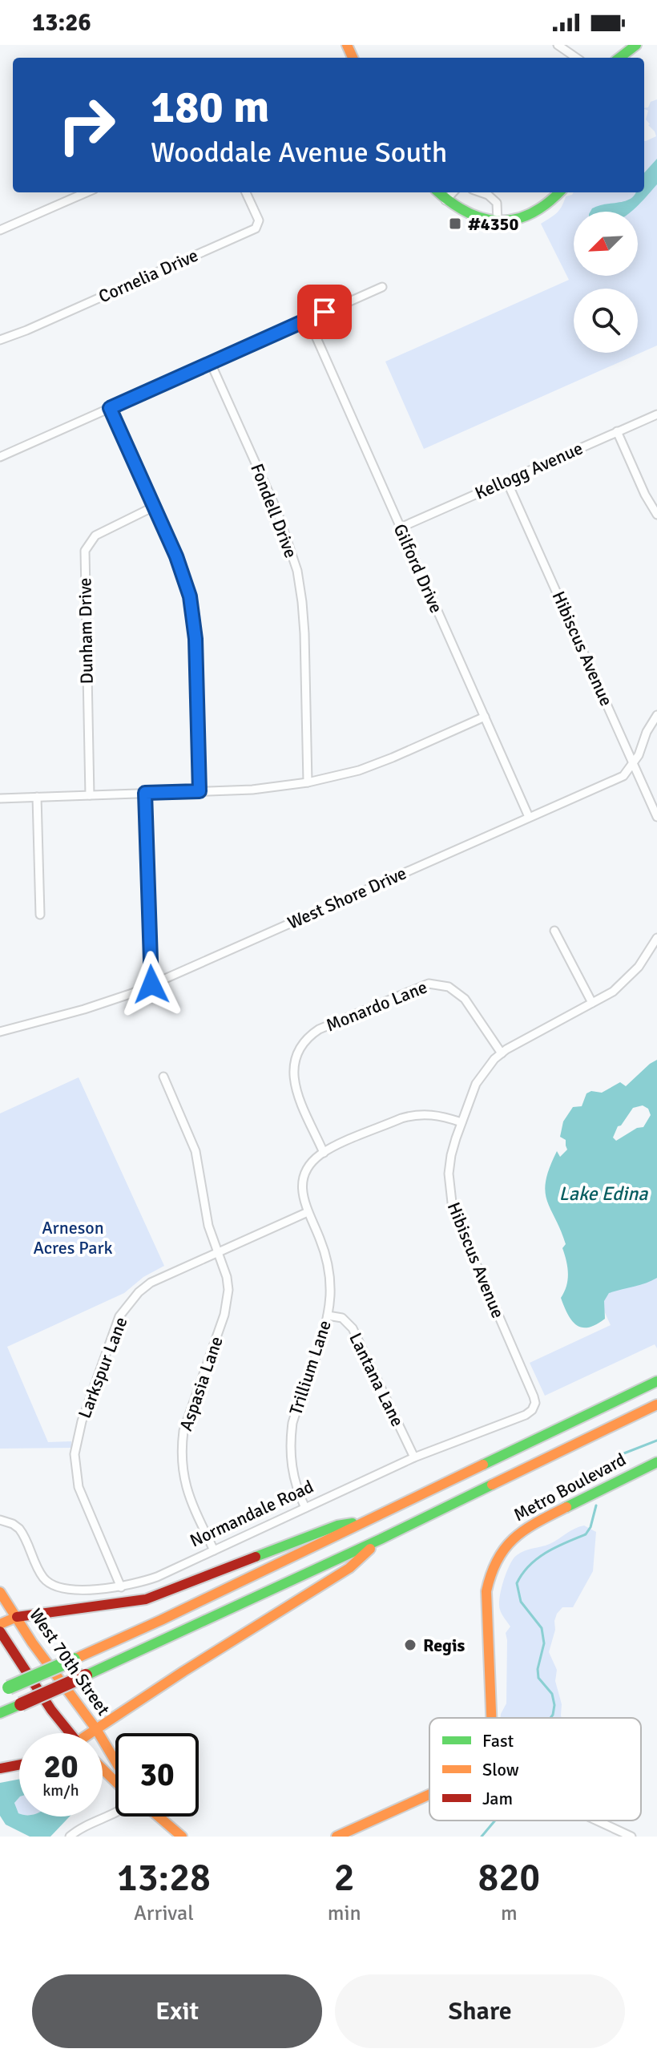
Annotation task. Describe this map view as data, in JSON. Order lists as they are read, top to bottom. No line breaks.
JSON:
{"streets":{"main road":["Metro Boulevard","West 70th Street"],"street":["Cornelia Drive","Kellogg Avenue","Fondell Drive","Gilford Drive","Dunham Drive","Hibiscus Avenue","West Shore Drive","Monardo Lane","Larkspur Lane","Trillium Lane","Lantana Lane","Aspasia Lane","Normandale Road"]},"crossings":[["Kellogg Avenue","Gilford Drive"],["Kellogg Avenue","Hibiscus Avenue"],["Gilford Drive","West Shore Drive"],["Hibiscus Avenue","West Shore Drive"],["Hibiscus Avenue","Monardo Lane"],["Hibiscus Avenue","Trillium Lane"],["Hibiscus Avenue","Normandale Road"],["Monardo Lane","Trillium Lane"],["Larkspur Lane","Trillium Lane"],["Larkspur Lane","Aspasia Lane"],["Larkspur Lane","Normandale Road"],["Trillium Lane","Lantana Lane"],["Trillium Lane","Normandale Road"],["Lantana Lane","Normandale Road"],["Aspasia Lane","Normandale Road"]],"water":["Lake Edina"],"parks":["Arneson Acres Park"],"places":{"transit":["#4350"],"other":["Regis"]},"legend":["Fast","Slow","Jam"],"north":"bottom left","page":{"status":"13:26","turn":["180 m","Wooddale Avenue South"],"speed":"20 km/h","limit":"30","eta":["13:28","Arrival","2","min","820","m"],"buttons":["Exit","Share"]}}
